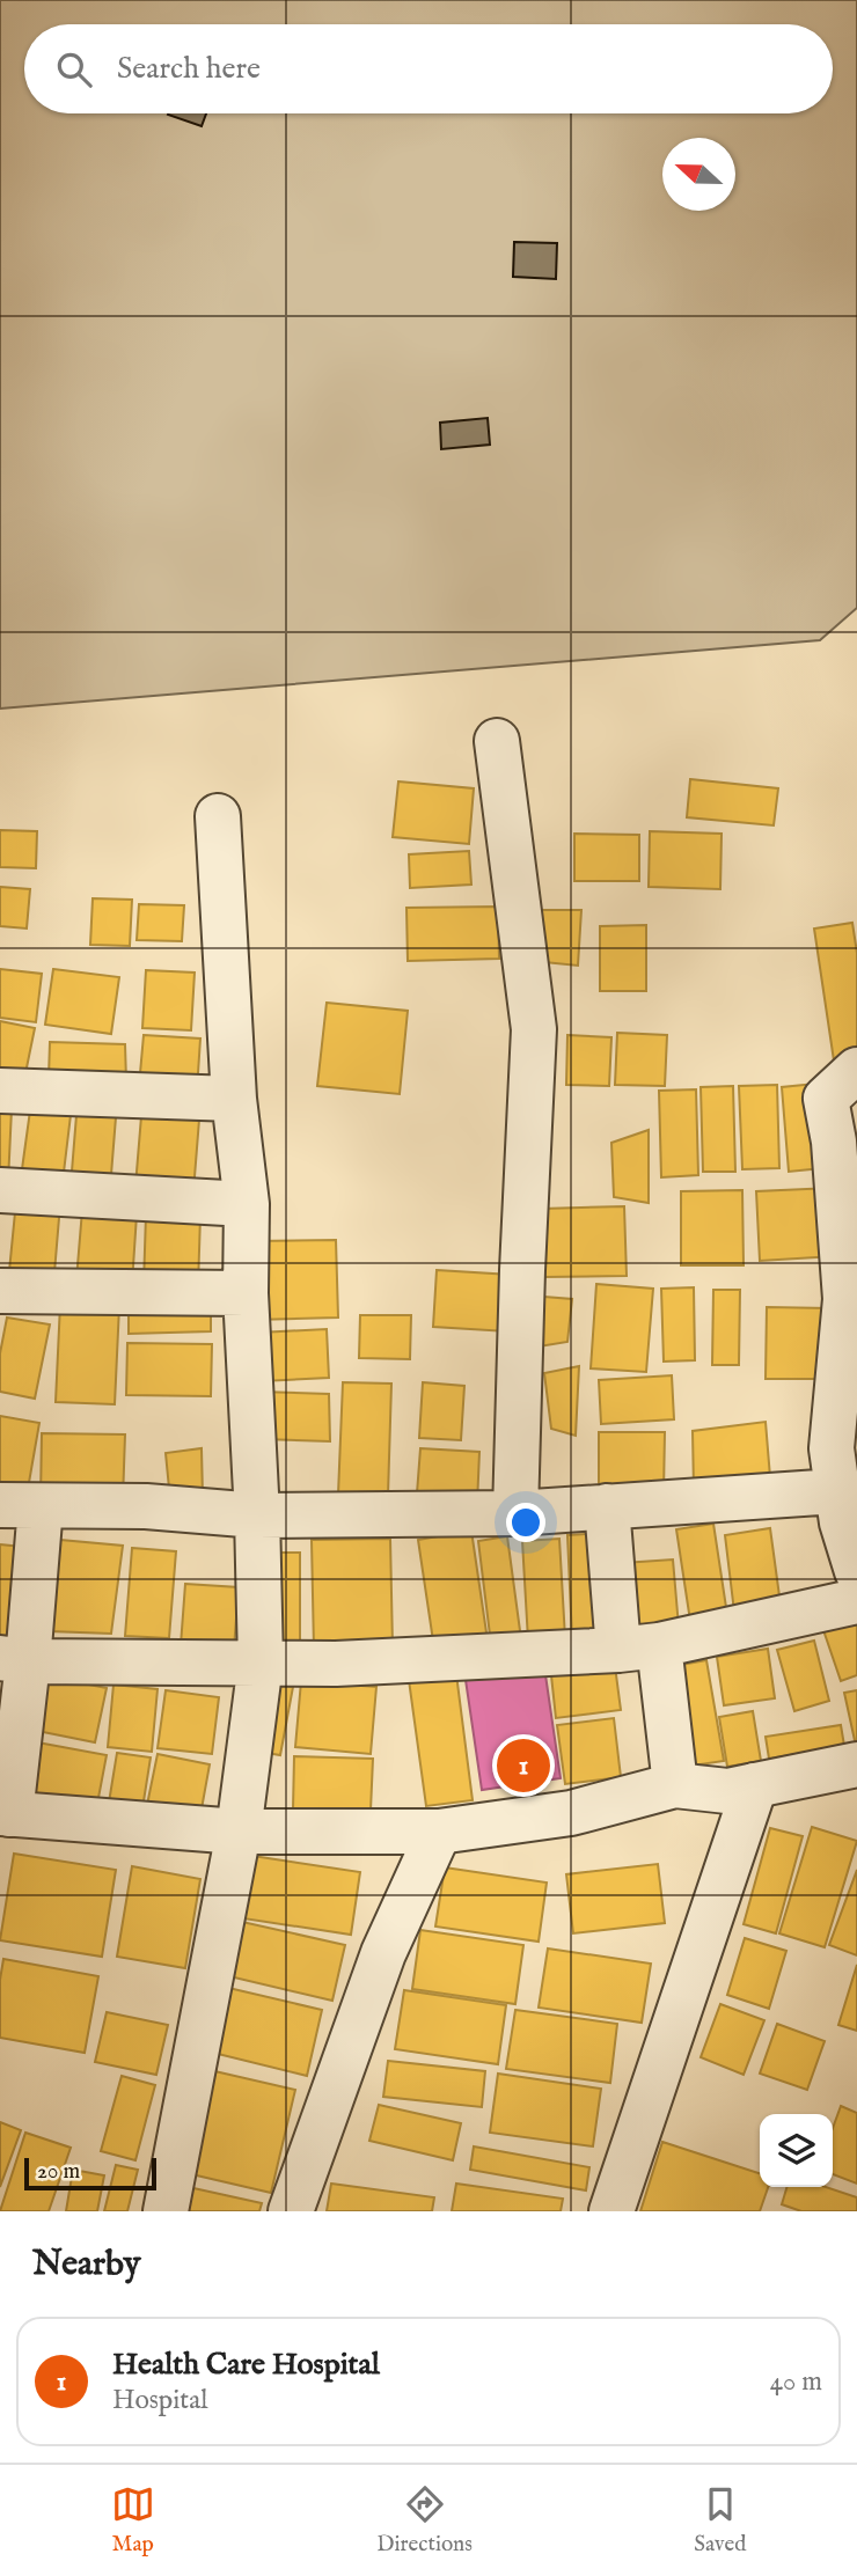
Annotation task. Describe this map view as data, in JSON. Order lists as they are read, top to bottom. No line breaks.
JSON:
{"scale_bar":"20 m","north":"left","page":{"search":"Search here","pins":"1","scale":"20 m","heading":"Nearby","list":[{"mark":"1","name":"Health Care Hospital","note":"Hospital","value":"40 m"}],"nav":["Map","Directions","Saved"]}}
